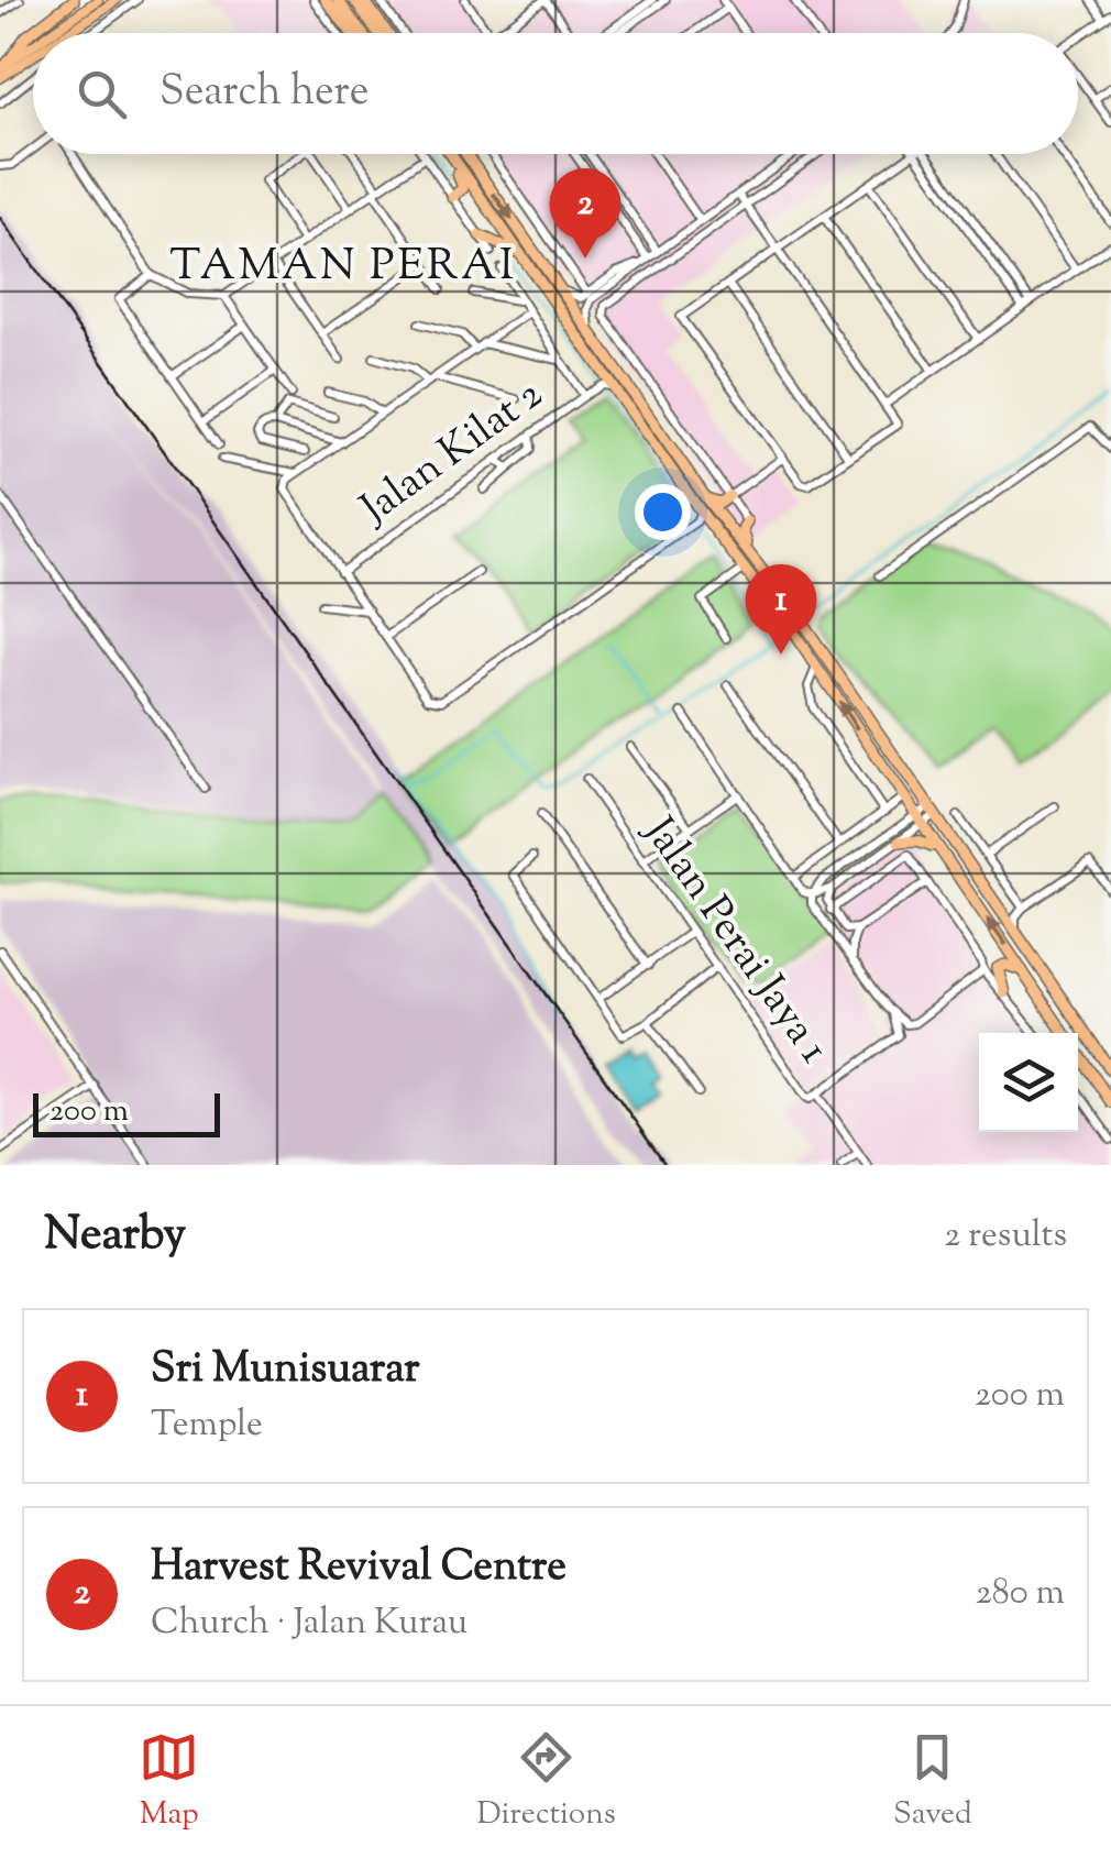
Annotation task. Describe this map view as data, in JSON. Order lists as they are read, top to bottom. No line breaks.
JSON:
{"streets":{"street":["Jalan Kilat 2","Jalan Perai Jaya 1"]},"districts":["TAMAN PERAI"],"scale_bar":"200 m","page":{"search":"Search here","pins":["2","1"],"scale":"200 m","heading":["Nearby","2 results"],"list":[{"mark":"1","name":"Sri Munisuarar","note":"Temple","value":"200 m"},{"mark":"2","name":"Harvest Revival Centre","note":"Church · Jalan Kurau","value":"280 m"}],"nav":["Map","Directions","Saved"]}}
